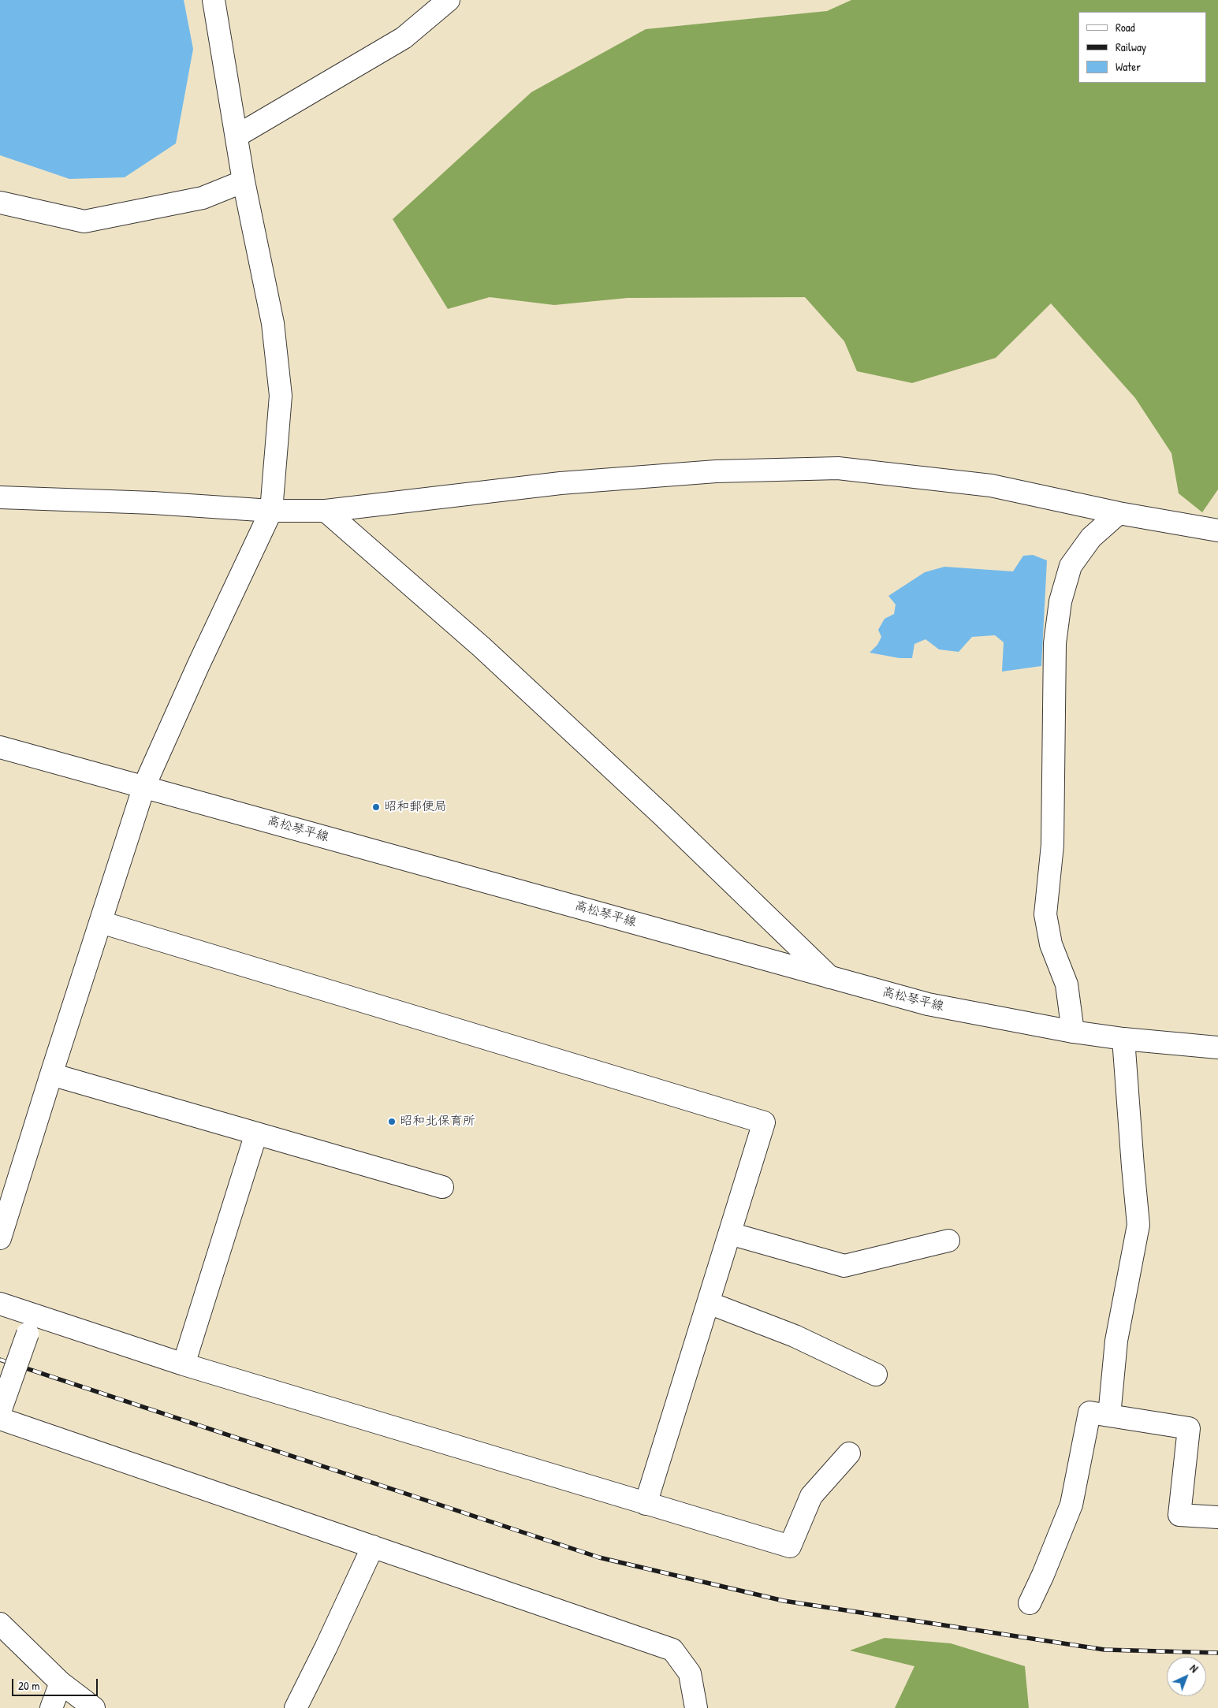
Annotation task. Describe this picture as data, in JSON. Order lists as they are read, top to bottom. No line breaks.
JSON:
{"streets":{"street":["高松琴平線"]},"places":["昭和郵便局","昭和北保育所"],"legend":["Road","Railway","Water"],"scale_bar":"20 m","north":"top right"}
